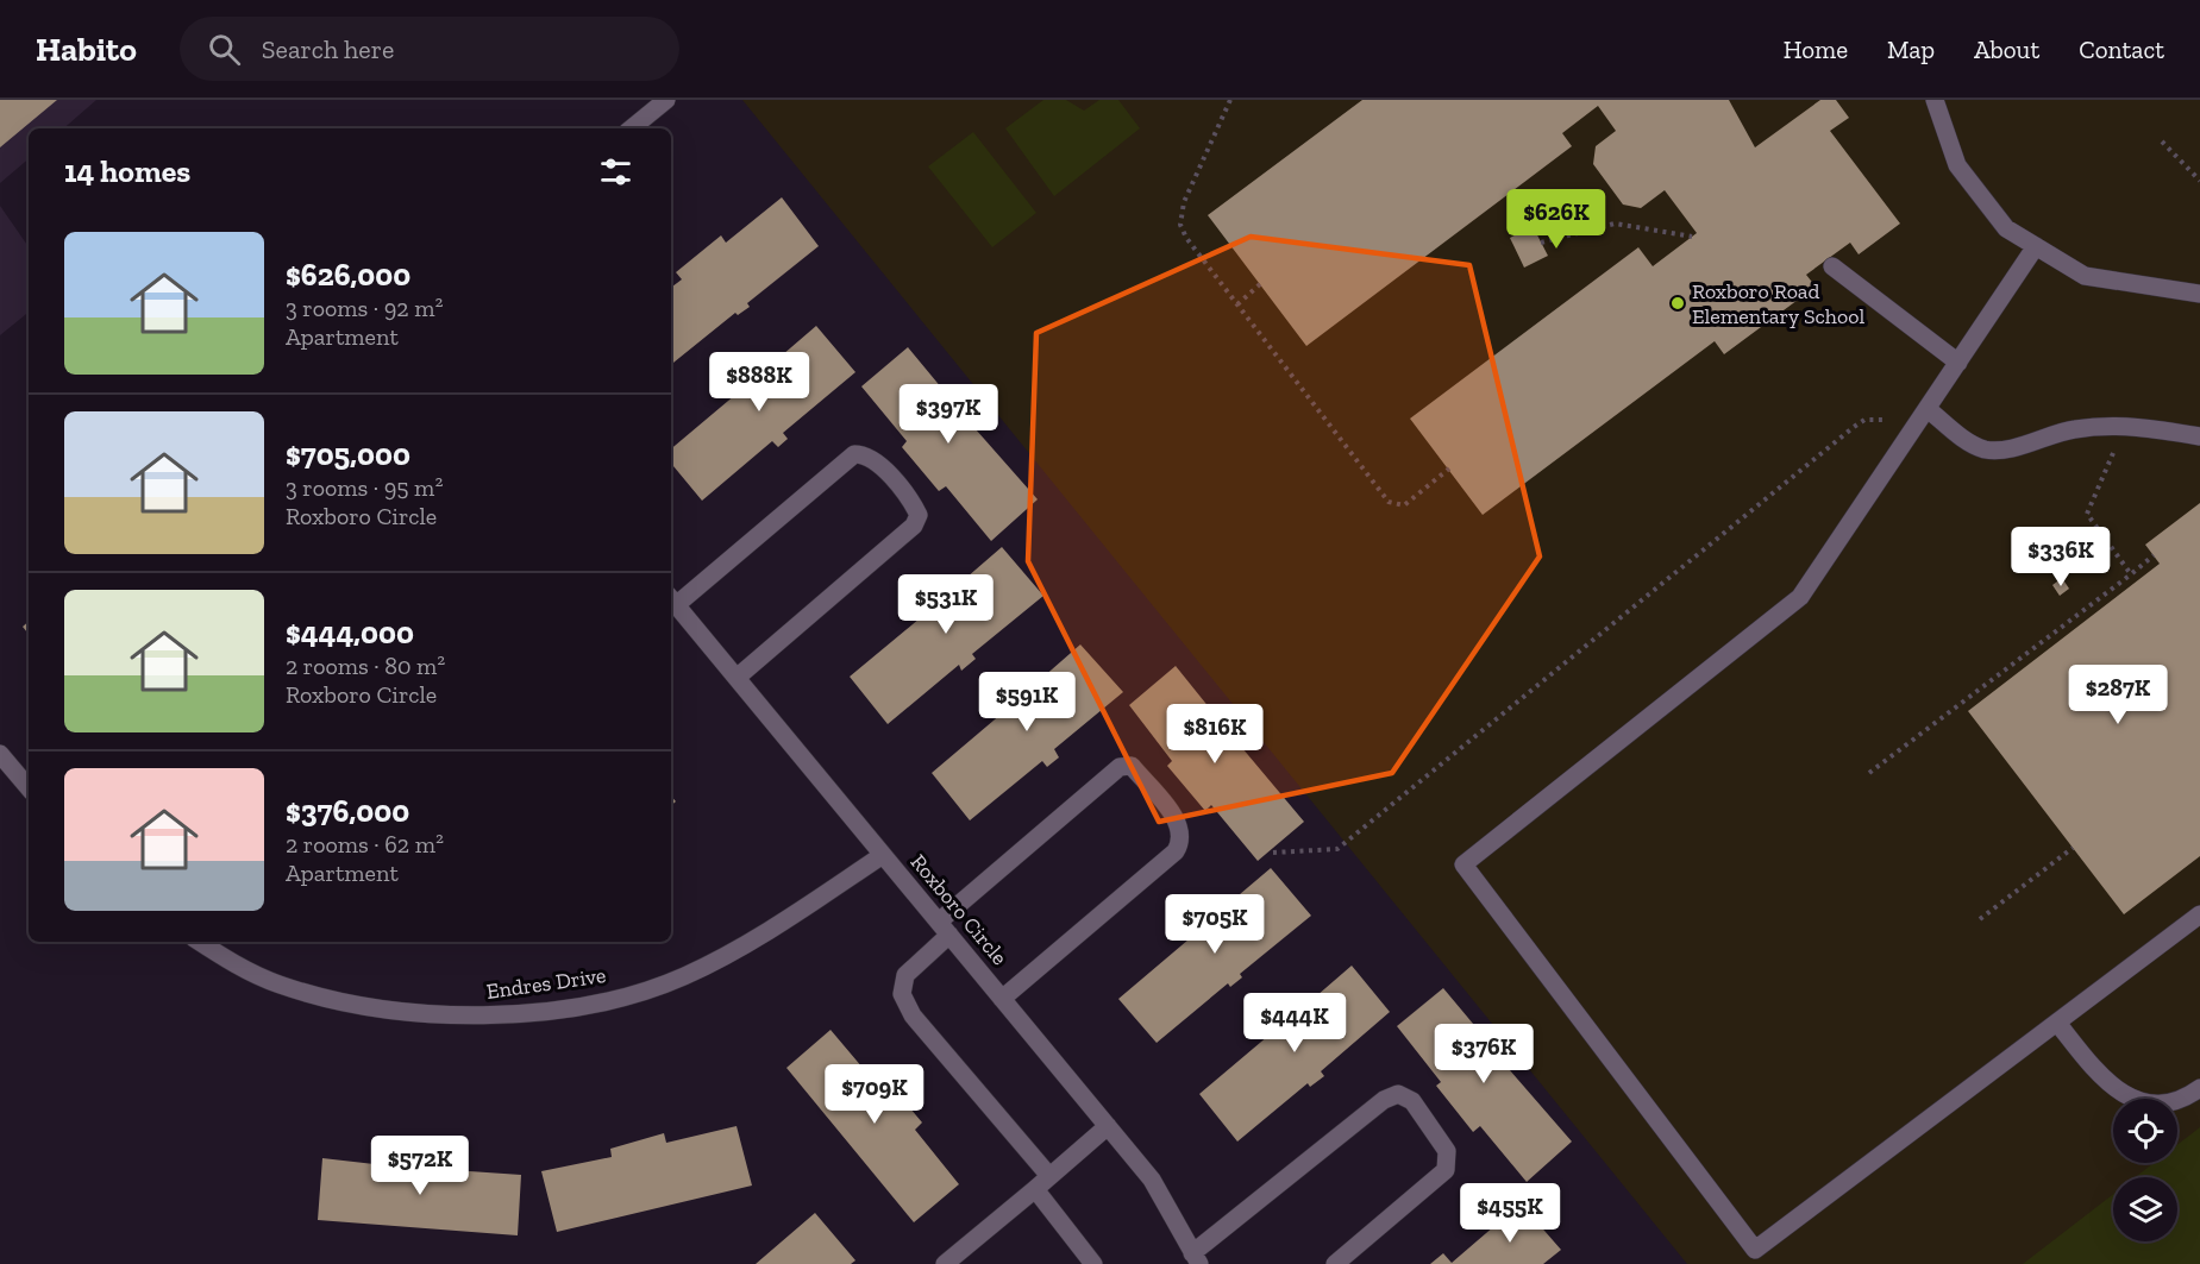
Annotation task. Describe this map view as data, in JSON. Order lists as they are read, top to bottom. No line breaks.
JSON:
{"streets":{"street":["Roxboro Circle","Endres Drive"]},"crossings":[["Roxboro Circle","Endres Drive"]],"places":["Roxboro Road Elementary School"],"page":{"header":"Habito","search":"Search here","nav":["Home","Map","About","Contact"],"heading":"14 homes","price":["$626K","$888K","$397K","$336K","$531K","$287K","$591K","$816K","$705K","$444K","$376K","$709K","$572K","$455K"],"list":[{"name":"$626,000","note":"3 rooms · 92 m² · Apartment"},{"name":"$705,000","note":"3 rooms · 95 m² · Roxboro Circle"},{"name":"$444,000","note":"2 rooms · 80 m² · Roxboro Circle"},{"name":"$376,000","note":"2 rooms · 62 m² · Apartment"}]}}
